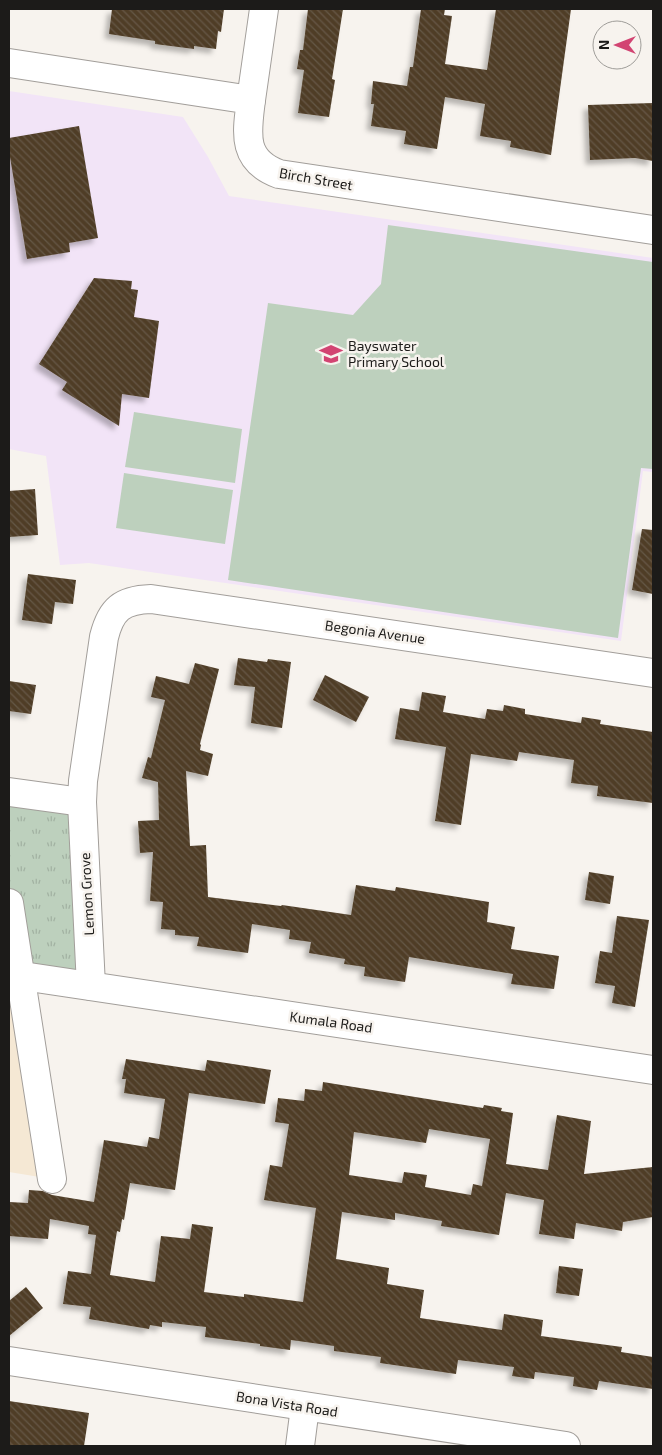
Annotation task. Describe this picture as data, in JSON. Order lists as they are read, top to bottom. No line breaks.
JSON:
{"streets":{"street":["Birch Street","Begonia Avenue","Lemon Grove","Kumala Road","Bona Vista Road"]},"crossings":[["Begonia Avenue","Lemon Grove"],["Lemon Grove","Kumala Road"]],"places":{"school or university":["Bayswater Primary School"]},"north":"left"}
